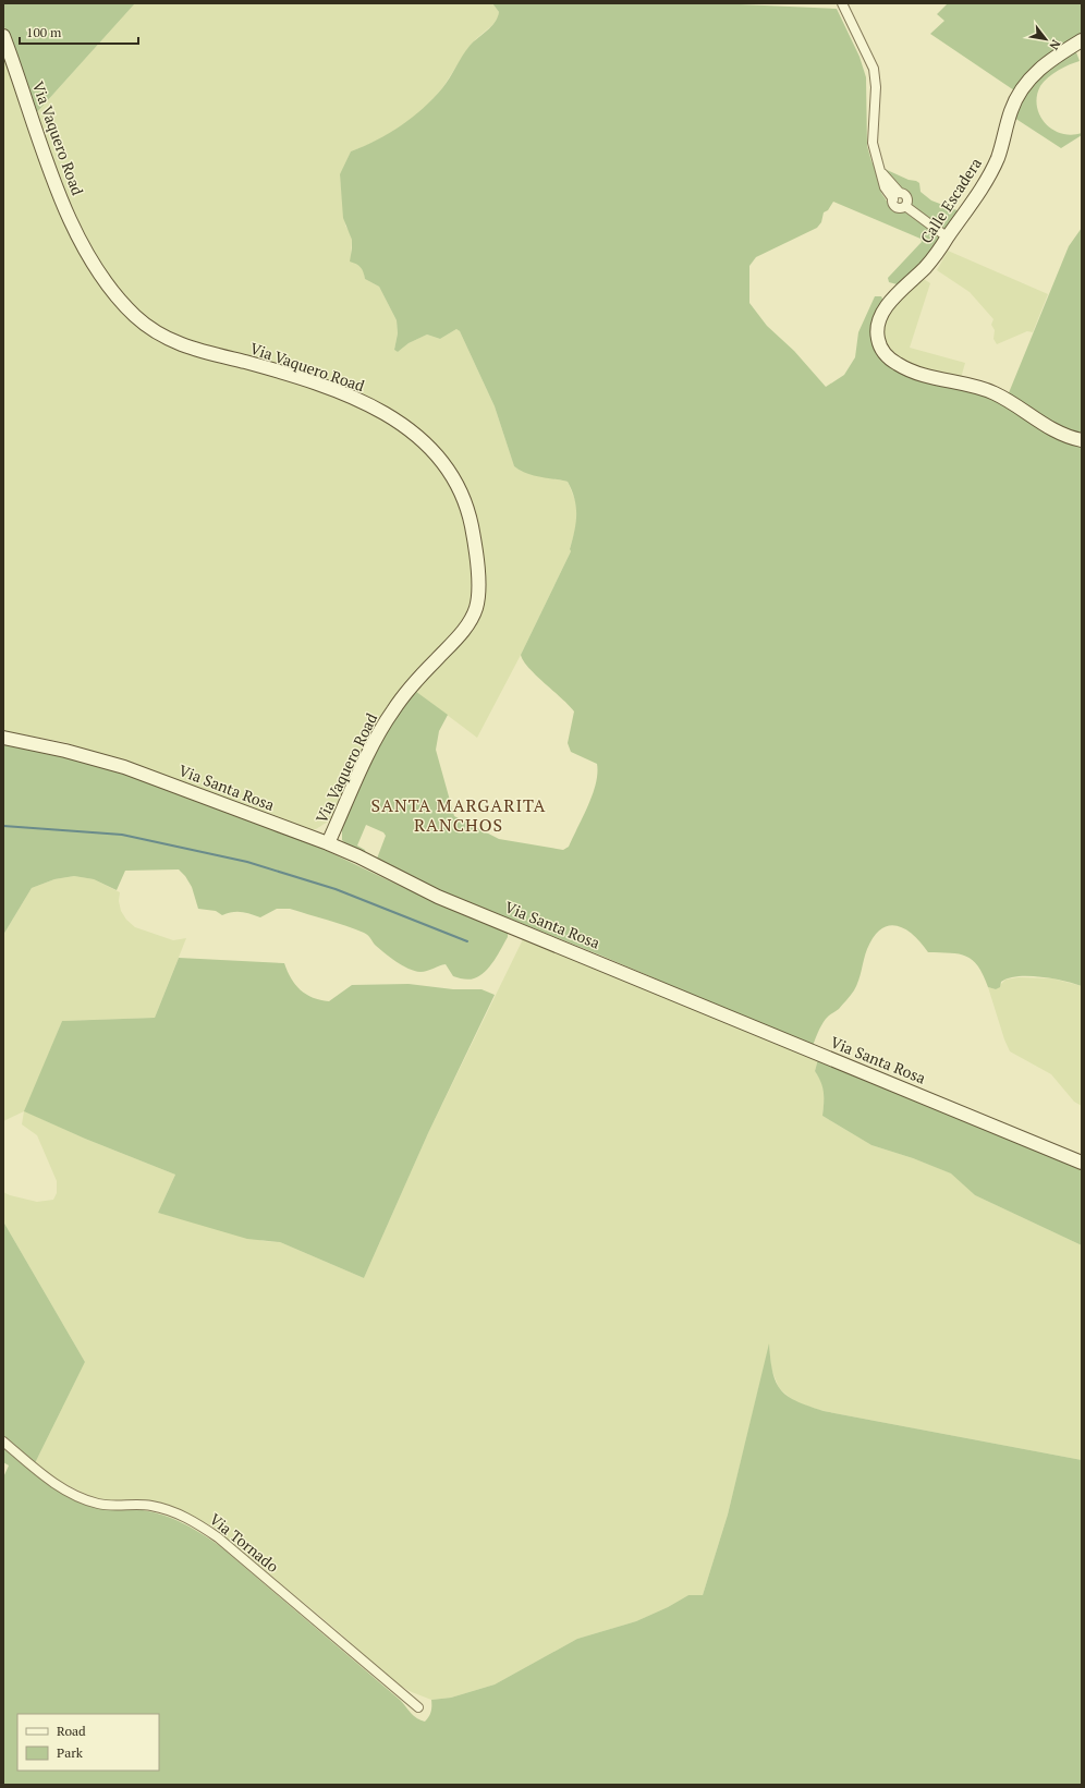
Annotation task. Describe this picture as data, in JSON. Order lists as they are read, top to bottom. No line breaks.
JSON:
{"streets":{"street":["Via Vaquero Road","Calle Escadera","Via Santa Rosa","Via Tornado"]},"crossings":[["Via Vaquero Road","Via Santa Rosa"]],"districts":["SANTA MARGARITA RANCHOS"],"legend":["Road","Park"],"scale_bar":"100 m","north":"bottom right"}
